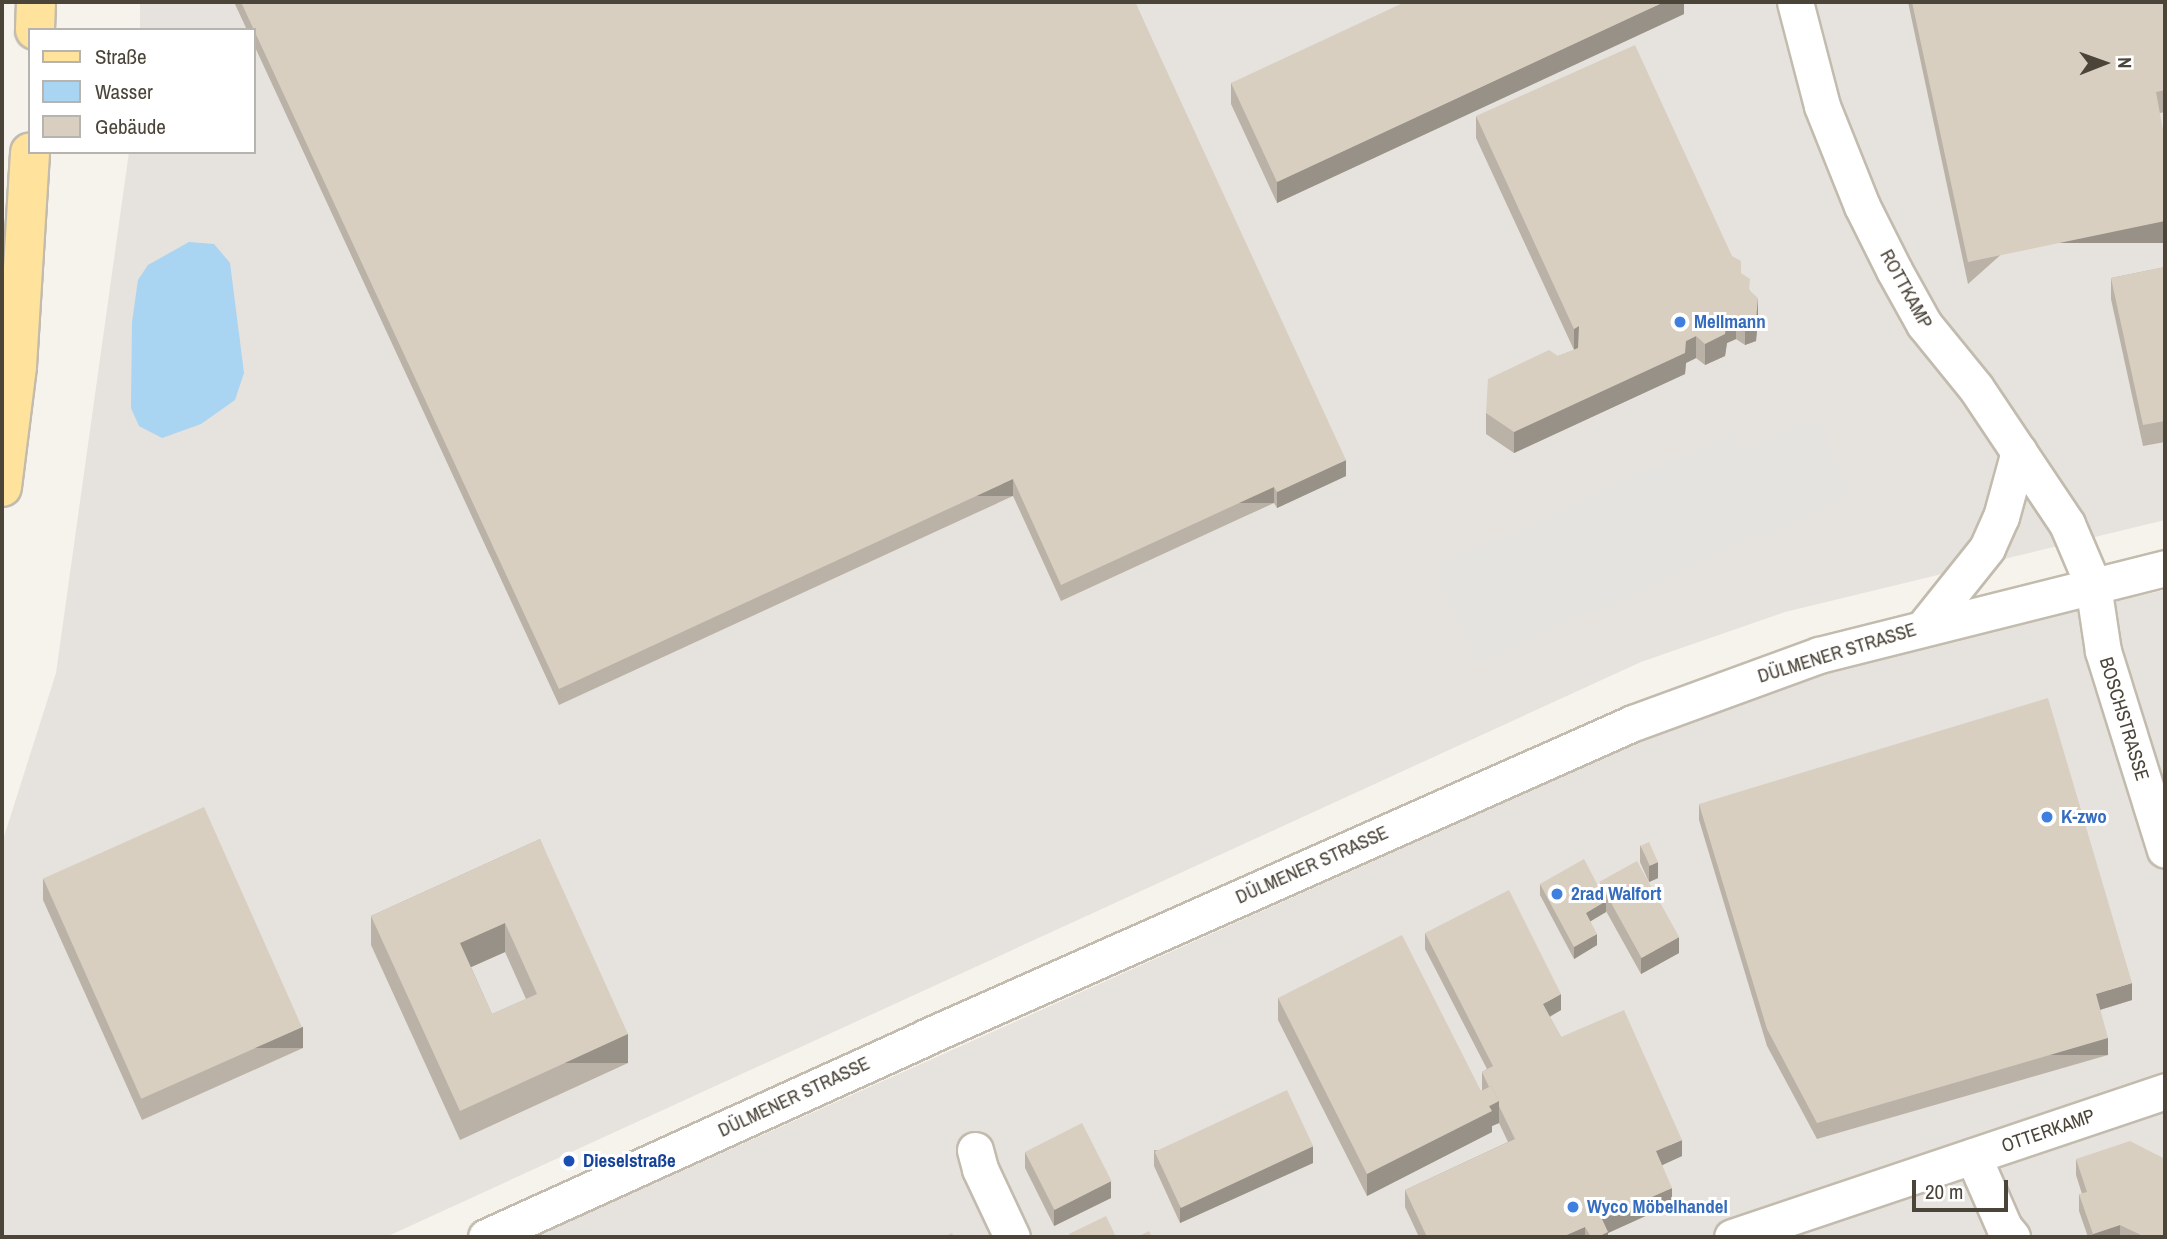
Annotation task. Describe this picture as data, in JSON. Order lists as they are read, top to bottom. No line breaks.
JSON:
{"streets":{"street":["ROTTKAMP","DÜLMENER STRASSE","BOSCHSTRASSE","OTTERKAMP"]},"crossings":[["ROTTKAMP","DÜLMENER STRASSE"],["ROTTKAMP","BOSCHSTRASSE"],["DÜLMENER STRASSE","BOSCHSTRASSE"]],"places":["Mellmann","K-zwo","2rad Walfort","Dieselstraße","Wyco Möbelhandel"],"legend":["Straße","Wasser","Gebäude"],"scale_bar":"20 m","north":"right"}
